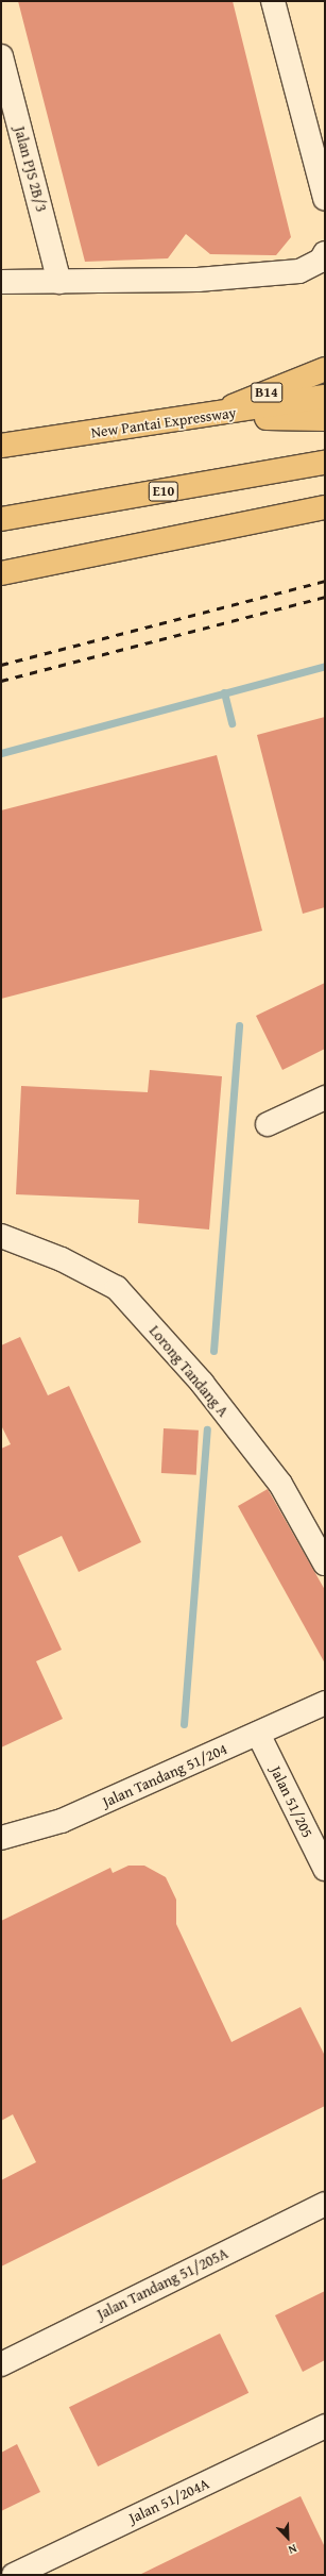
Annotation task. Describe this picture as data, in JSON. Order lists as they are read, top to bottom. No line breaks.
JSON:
{"streets":{"main road":["B14","New Pantai Expressway","E10"],"street":["Jalan PJS 2B/3","Lorong Tandang A","Jalan Tandang 51/204","Jalan 51/205","Jalan Tandang 51/205A","Jalan 51/204A"]},"crossings":[["B14","New Pantai Expressway"],["Jalan Tandang 51/204","Jalan 51/205"]],"north":"bottom right"}
